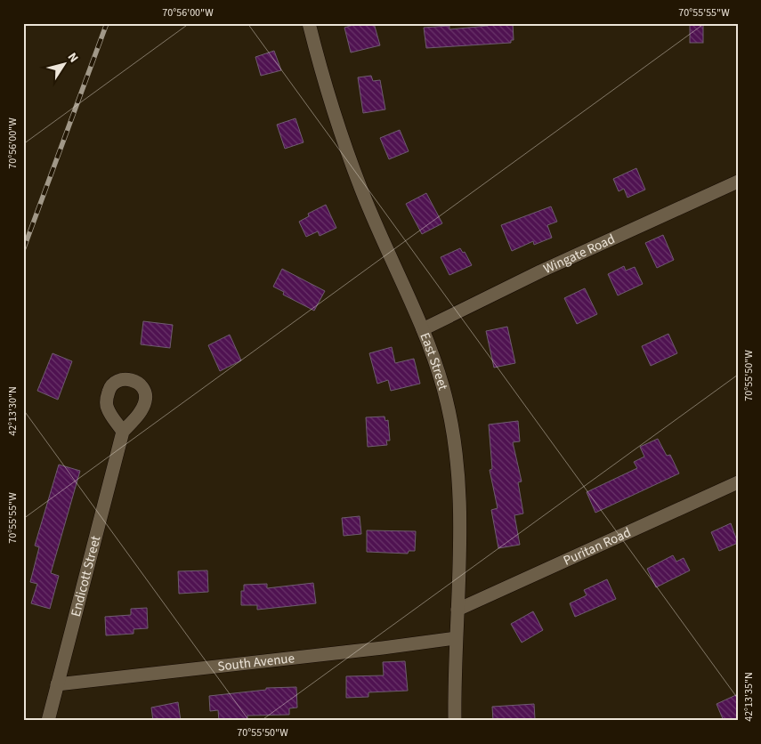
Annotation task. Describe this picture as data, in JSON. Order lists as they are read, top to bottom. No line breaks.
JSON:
{"streets":{"street":["Wingate Road","East Street","Puritan Road","Endicott Street","South Avenue"]},"crossings":[["Wingate Road","East Street"],["East Street","Puritan Road"],["East Street","South Avenue"],["Endicott Street","South Avenue"]],"north":"top right","coordinates":["70°56'00\"W","70°55'55\"W","70°55'50\"W","42°13'30\"N","42°13'35\"N"]}
